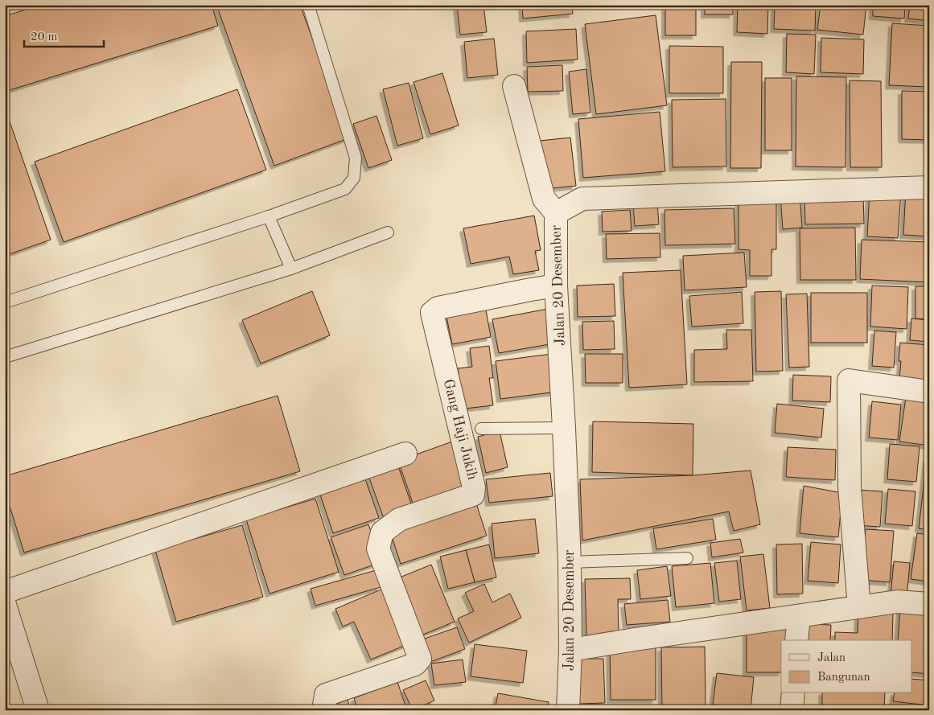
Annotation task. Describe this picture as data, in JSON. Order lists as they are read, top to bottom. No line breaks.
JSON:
{"streets":{"street":["Jalan 20 Desember","Gang Haji Jukih"]},"crossings":[["Jalan 20 Desember","Gang Haji Jukih"]],"legend":["Jalan","Bangunan"],"scale_bar":"20 m"}
